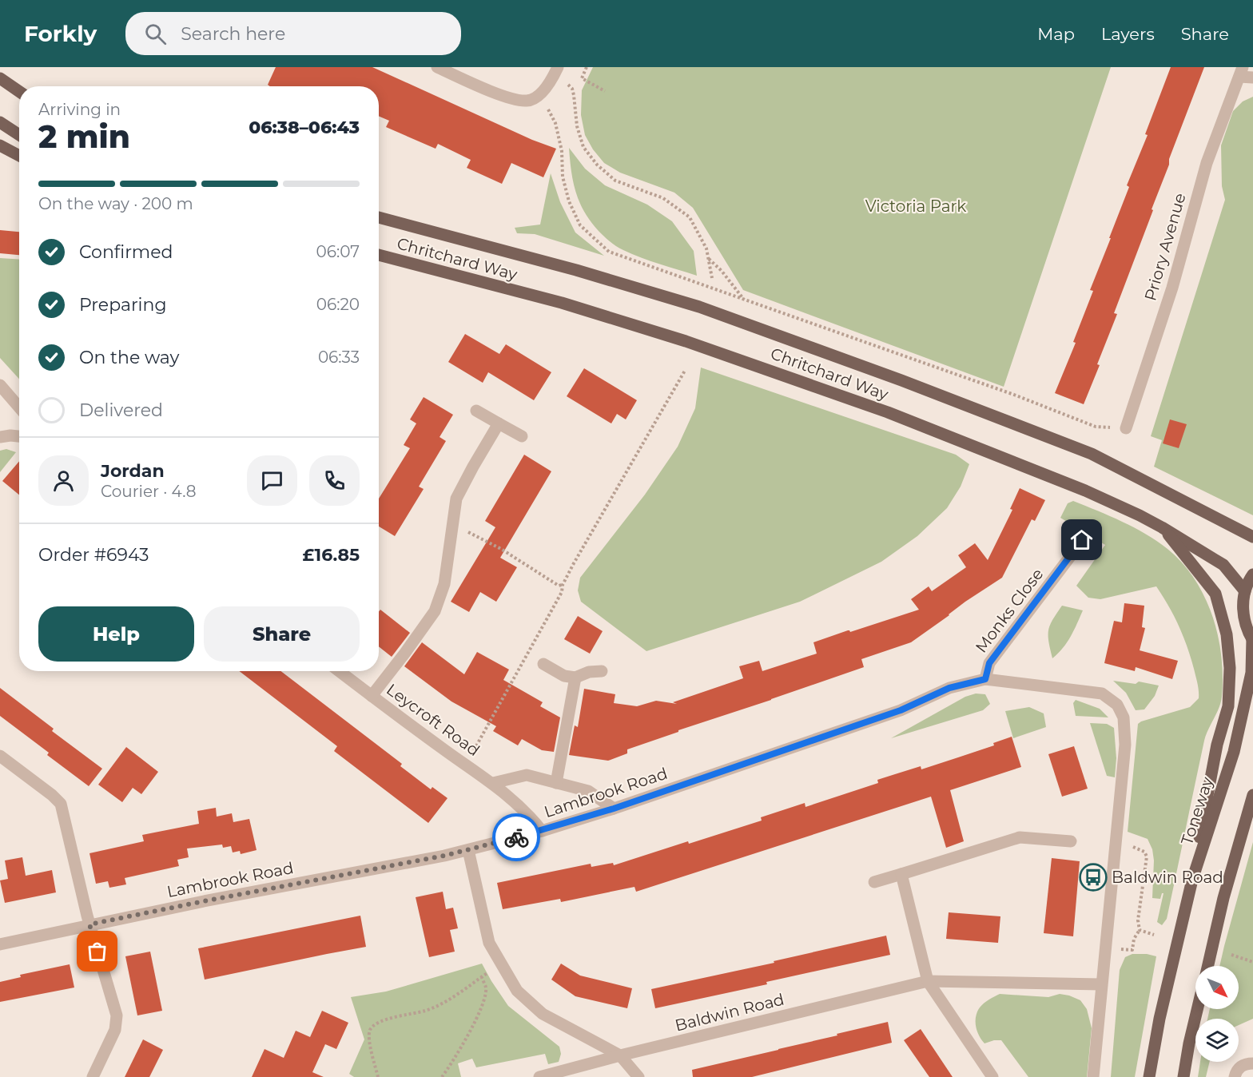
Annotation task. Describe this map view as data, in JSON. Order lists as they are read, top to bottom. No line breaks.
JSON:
{"streets":{"main road":["Chritchard Way","Toneway"],"street":["Priory Avenue","Monks Close","Leycroft Road","Lambrook Road","Baldwin Road"]},"crossings":[["Monks Close","Lambrook Road"],["Leycroft Road","Lambrook Road"],["Lambrook Road","Baldwin Road"]],"parks":["Victoria Park"],"places":{"bus stop":["Baldwin Road"]},"north":"bottom right","page":{"header":"Forkly","search":"Search here","nav":["Map","Layers","Share"],"heading":["2 min","Arriving in","06:38–06:43"],"panel":["Jordan","Courier · 4.8","Order #6943","£16.85"],"bar":"On the way · 200 m","list":[["Confirmed","06:07"],["Preparing","06:20"],["On the way","06:33"],"Delivered"],"buttons":["Help","Share"]}}
